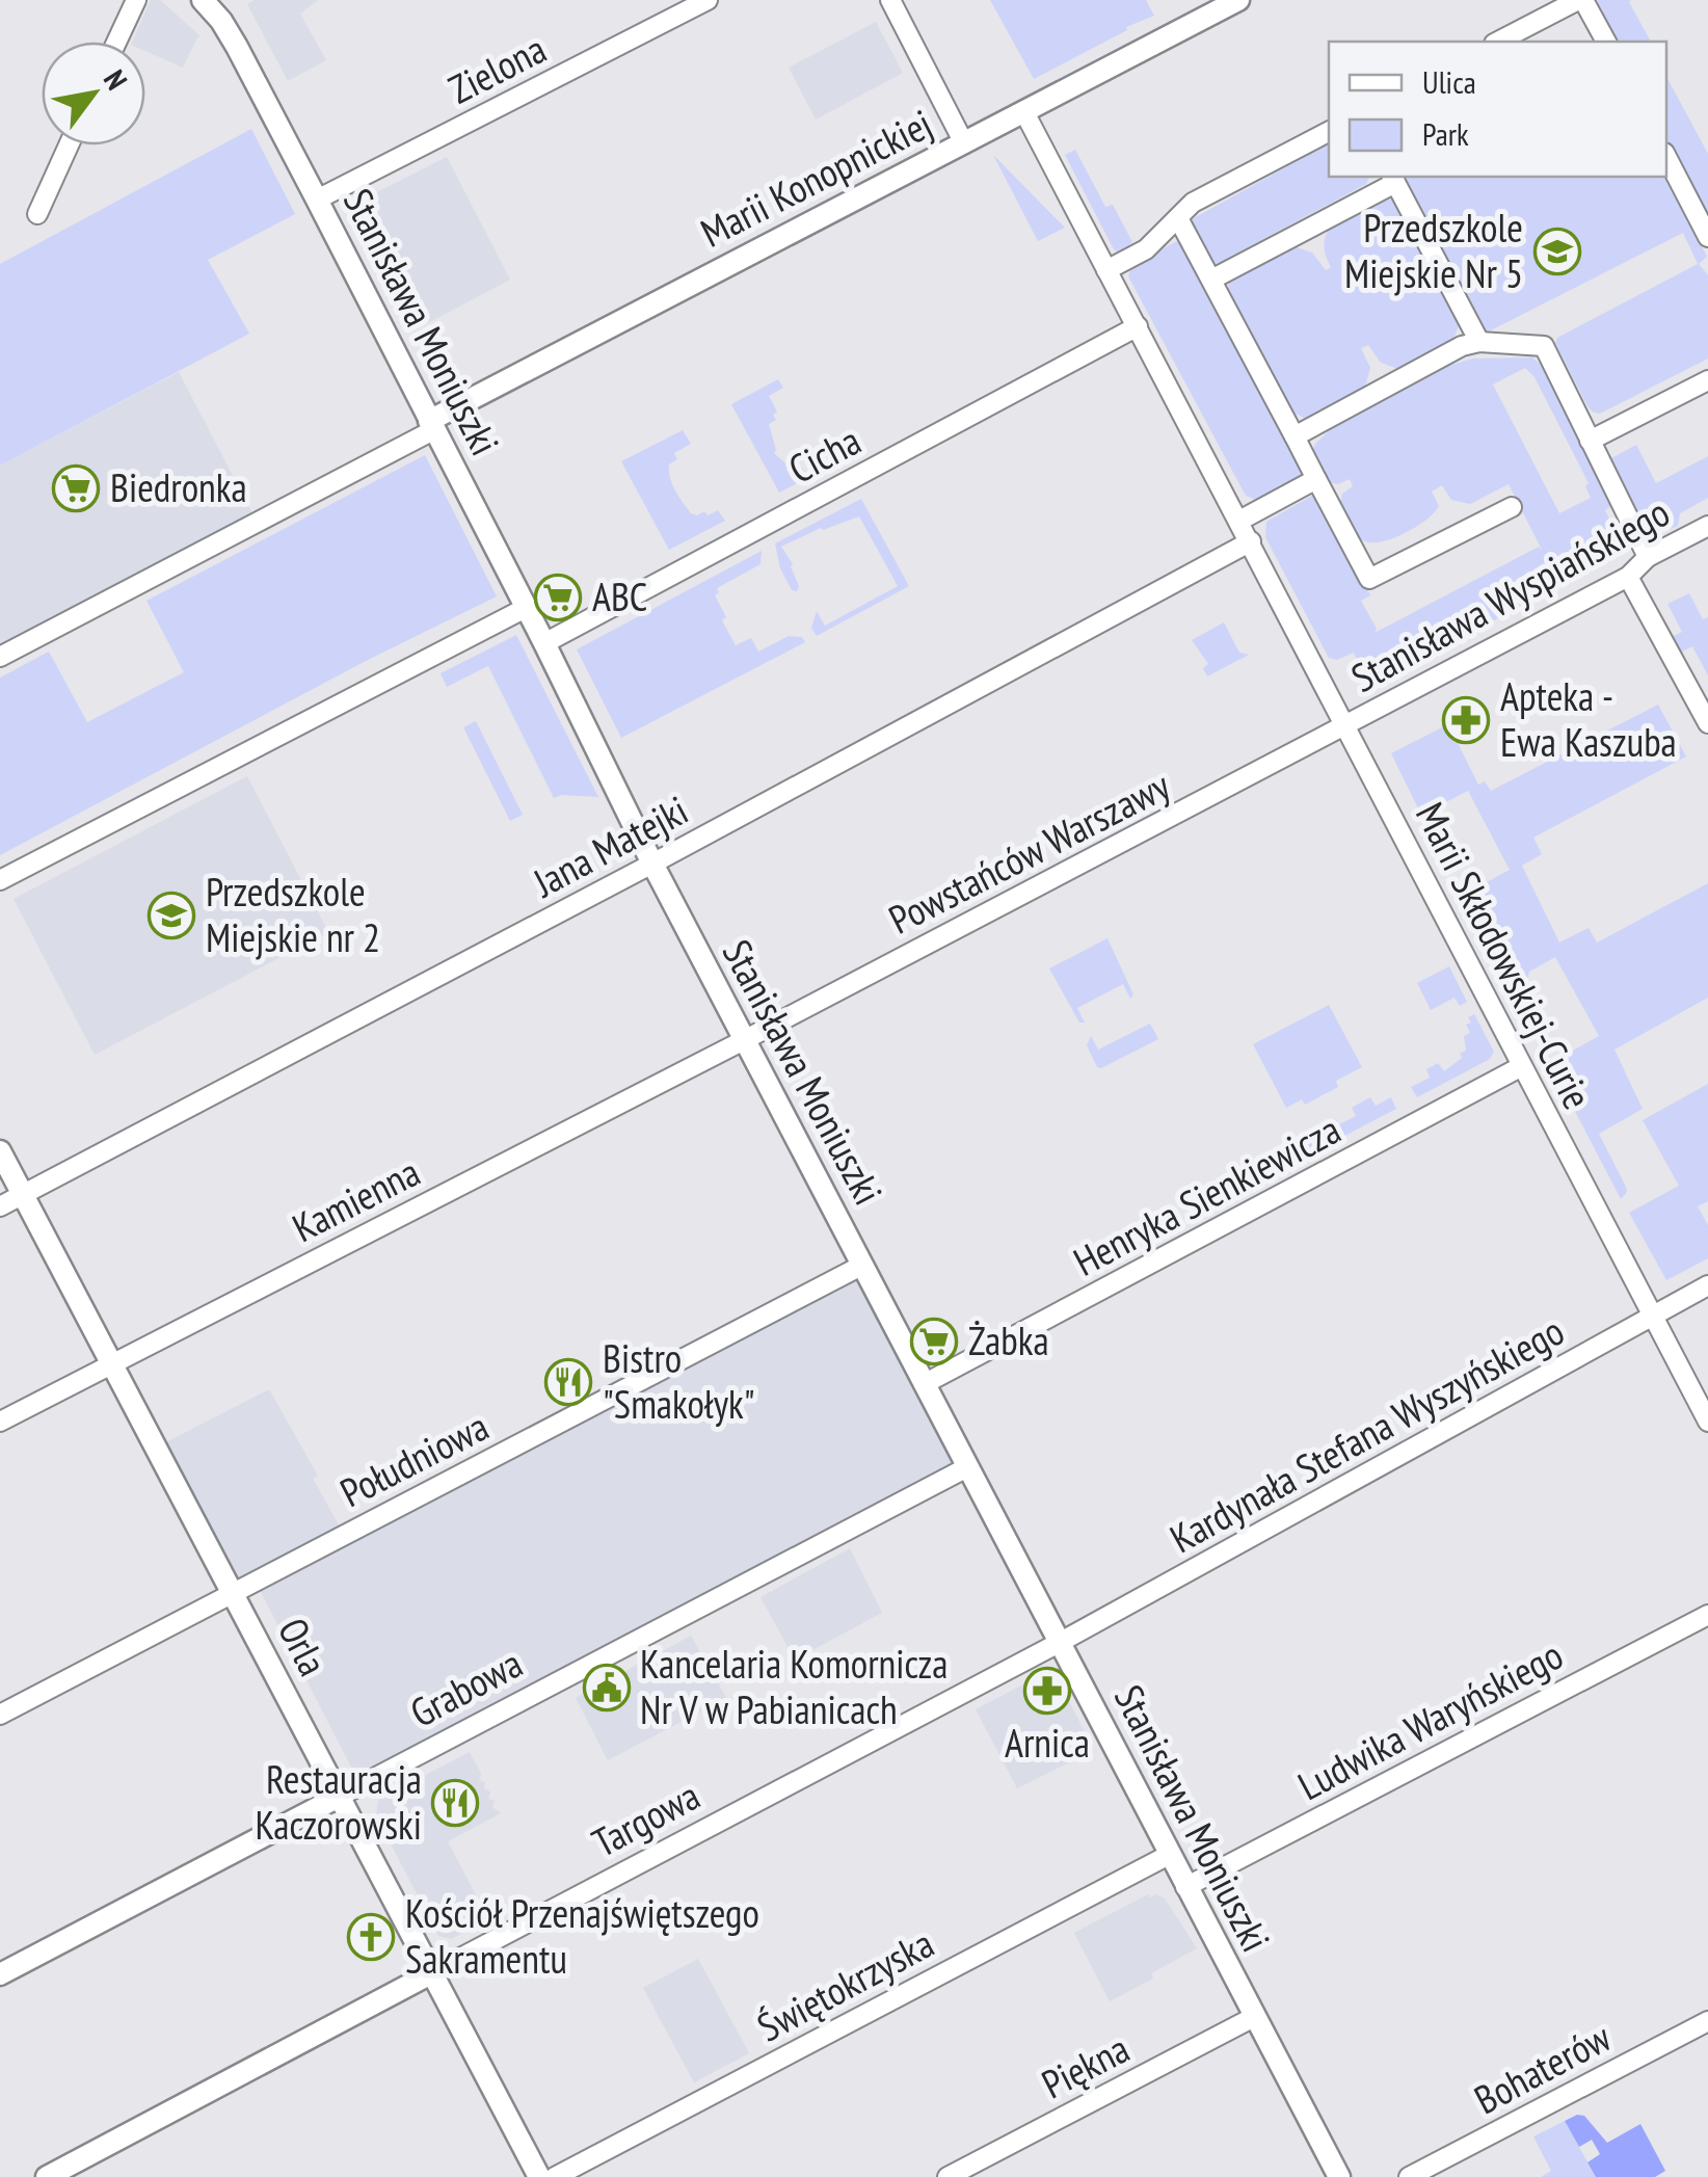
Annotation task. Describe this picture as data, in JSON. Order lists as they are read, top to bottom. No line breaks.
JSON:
{"streets":{"street":["Zielona","Marii Konopnickiej","Stanisława Moniuszki","Cicha","Stanisława Wyspiańskiego","Jana Matejki","Powstańców Warszawy","Marii Skłodowskiej-Curie","Henryka Sienkiewicza","Kamienna","Kardynała Stefana Wyszyńskiego","Południowa","Orla","Grabowa","Ludwika Waryńskiego","Targowa","Świętokrzyska","Piękna","Bohaterów"]},"crossings":[["Zielona","Stanisława Moniuszki"],["Marii Konopnickiej","Stanisława Moniuszki"],["Marii Konopnickiej","Marii Skłodowskiej-Curie"],["Stanisława Moniuszki","Cicha"],["Stanisława Moniuszki","Jana Matejki"],["Stanisława Moniuszki","Powstańców Warszawy"],["Stanisława Moniuszki","Henryka Sienkiewicza"],["Stanisława Moniuszki","Kamienna"],["Stanisława Moniuszki","Kardynała Stefana Wyszyńskiego"],["Stanisława Moniuszki","Południowa"],["Stanisława Moniuszki","Grabowa"],["Stanisława Moniuszki","Ludwika Waryńskiego"],["Stanisława Moniuszki","Targowa"],["Stanisława Moniuszki","Świętokrzyska"],["Stanisława Moniuszki","Piękna"],["Cicha","Marii Skłodowskiej-Curie"],["Stanisława Wyspiańskiego","Powstańców Warszawy"],["Stanisława Wyspiańskiego","Marii Skłodowskiej-Curie"],["Jana Matejki","Marii Skłodowskiej-Curie"],["Jana Matejki","Orla"],["Powstańców Warszawy","Marii Skłodowskiej-Curie"],["Powstańców Warszawy","Kamienna"],["Marii Skłodowskiej-Curie","Henryka Sienkiewicza"],["Marii Skłodowskiej-Curie","Kardynała Stefana Wyszyńskiego"],["Kamienna","Orla"],["Kardynała Stefana Wyszyńskiego","Targowa"],["Południowa","Orla"],["Orla","Grabowa"],["Orla","Targowa"]],"places":{"school or university":["Przedszkole Miejskie Nr 5","Przedszkole Miejskie nr 2"],"supermarket":["Biedronka","ABC","Żabka"],"pharmacy":["Apteka - Ewa Kaszuba","Arnica"],"restaurant":["Bistro \"Smakołyk\"","Restauracja Kaczorowski"],"public building":["Kancelaria Komornicza Nr V w Pabianicach"],"church":["Kościół Przenajświętszego Sakramentu"]},"legend":["Ulica","Park"],"north":"top right"}
